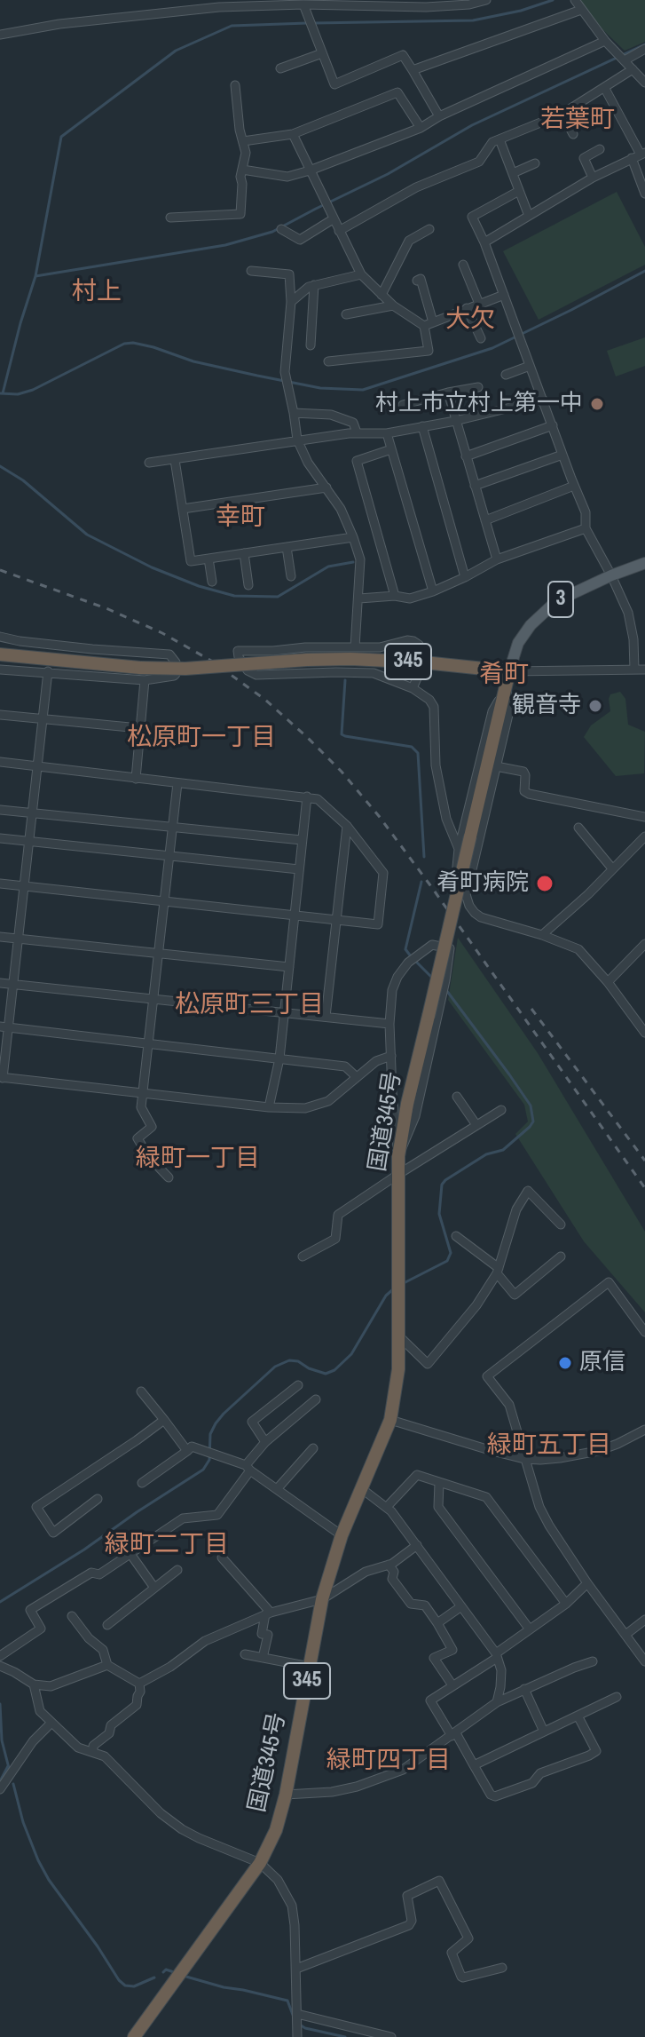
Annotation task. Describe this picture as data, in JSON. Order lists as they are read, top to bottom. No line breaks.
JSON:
{"streets":{"highway":["345","国道345号"],"main road":["3"]},"crossings":[["3","345"],["3","国道345号"],["345","国道345号"]],"districts":["若葉町","村上","大欠","幸町","肴町","松原町一丁目","松原町三丁目","緑町一丁目","緑町五丁目","緑町二丁目","緑町四丁目"],"places":["村上市立村上第一中","観音寺","肴町病院","原信"]}
